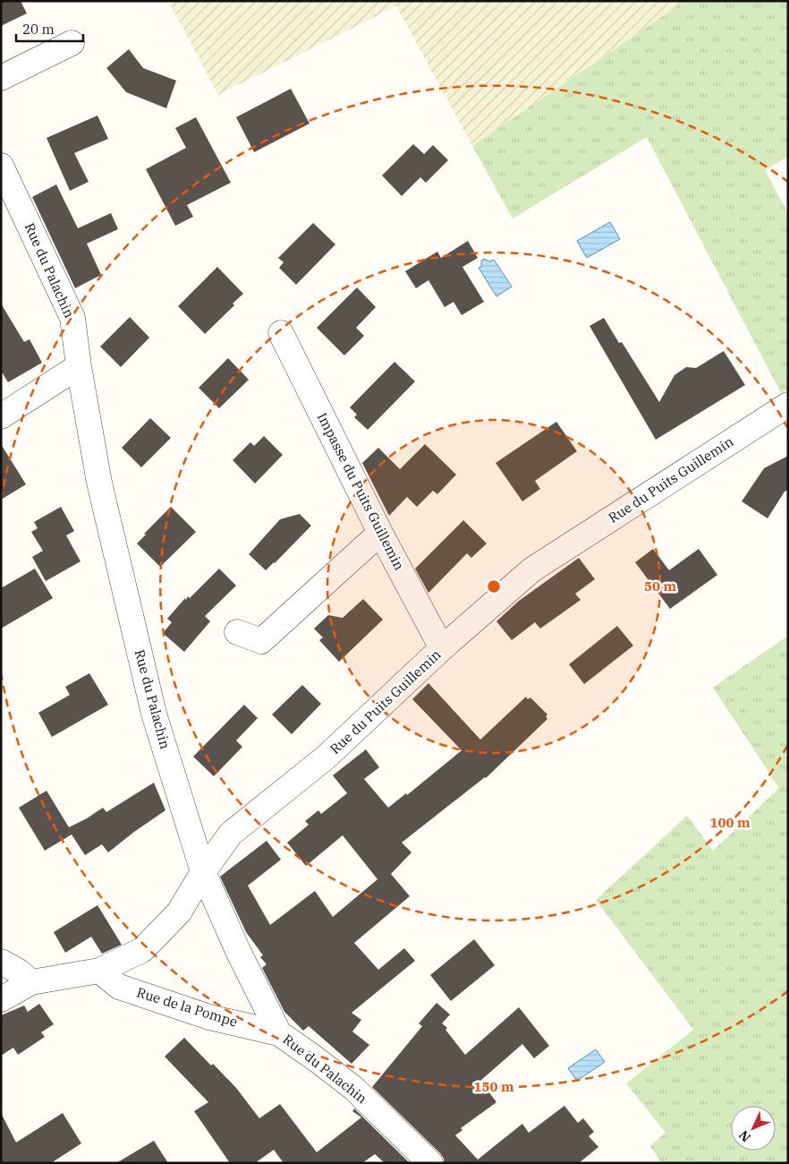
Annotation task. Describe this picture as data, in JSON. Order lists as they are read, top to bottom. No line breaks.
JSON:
{"streets":{"street":["Rue du Palachin","Rue du Puits Guillemin","Impasse du Puits Guillemin","Rue de la Pompe"]},"crossings":[["Rue du Palachin","Rue du Puits Guillemin"],["Rue du Palachin","Rue de la Pompe"],["Rue du Puits Guillemin","Impasse du Puits Guillemin"],["Rue du Puits Guillemin","Rue de la Pompe"]],"scale_bar":"20 m","north":"bottom left","rings":["50 m","100 m","150 m"]}
